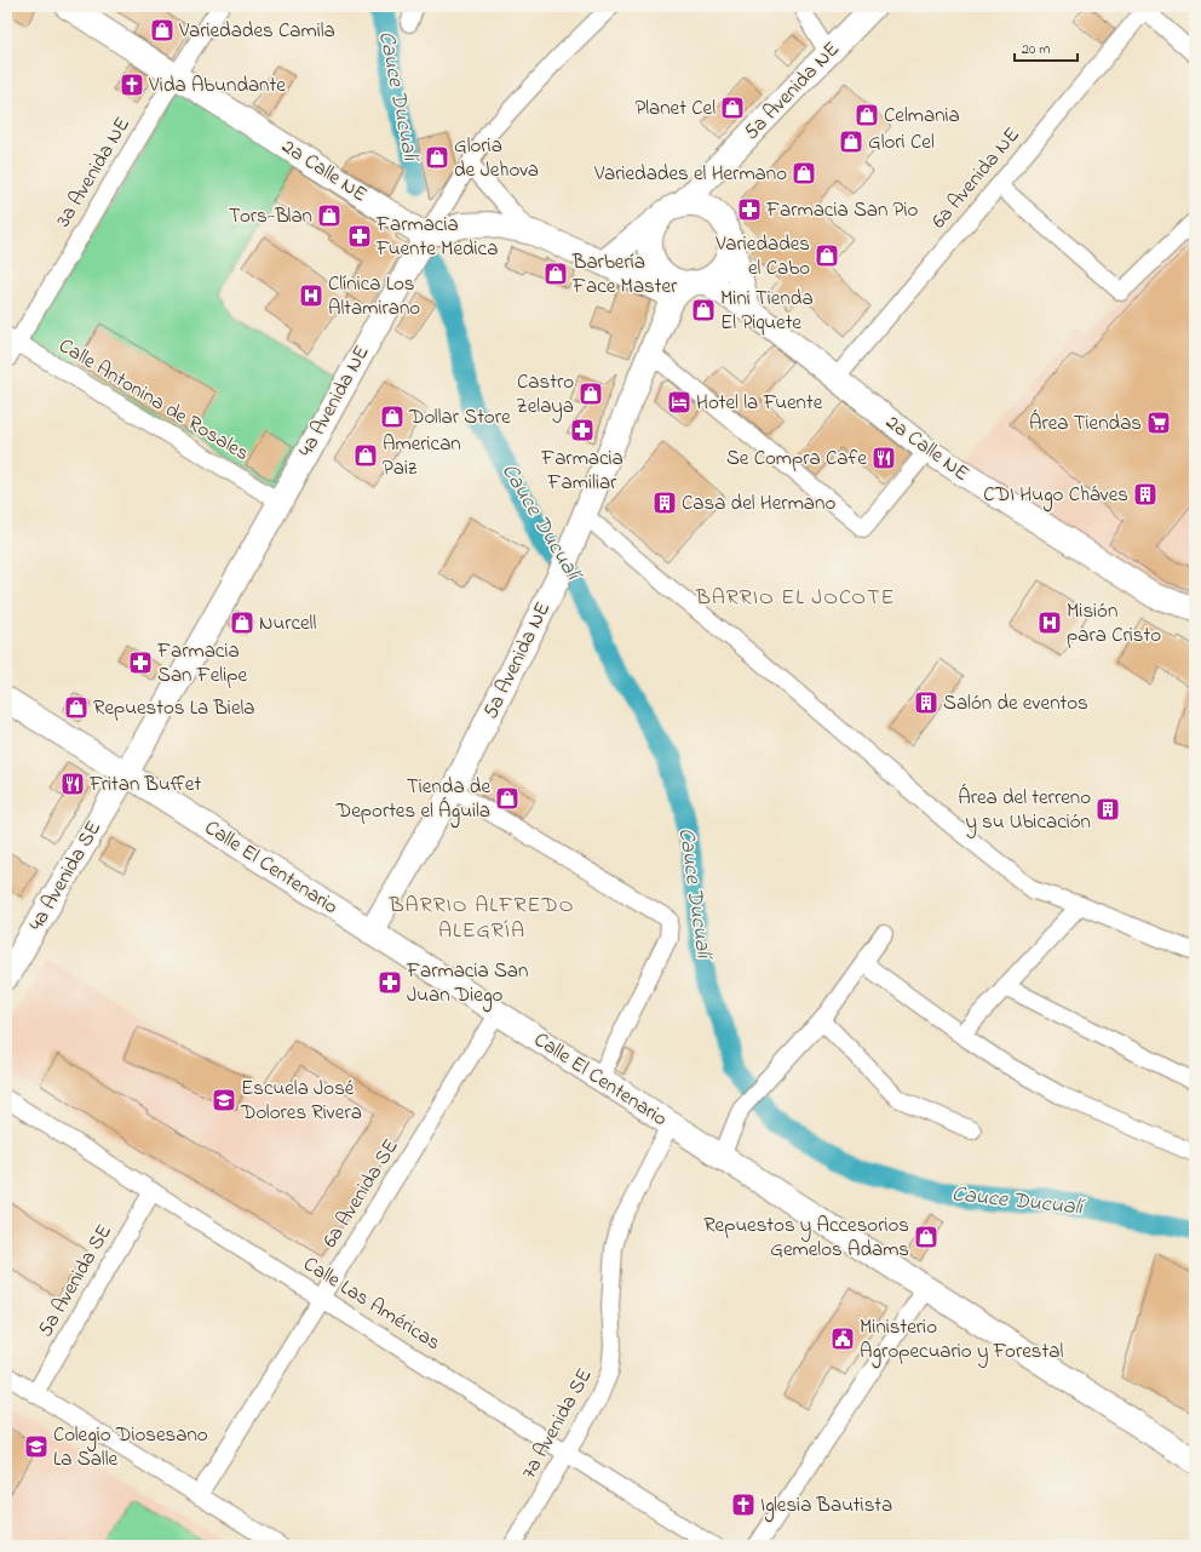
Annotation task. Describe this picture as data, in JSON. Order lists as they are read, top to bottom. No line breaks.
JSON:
{"streets":{"street":["5a Avenida NE","2a Calle NE","3a Avenida NE","6a Avenida NE","Calle Antonina de Rosales","4a Avenida NE","Calle El Centenario","4a Avenida SE","6a Avenida SE","5a Avenida SE","Calle Las Américas","7a Avenida SE"]},"crossings":[["5a Avenida NE","2a Calle NE"],["5a Avenida NE","Calle El Centenario"],["2a Calle NE","3a Avenida NE"],["2a Calle NE","6a Avenida NE"],["2a Calle NE","4a Avenida NE"],["3a Avenida NE","Calle Antonina de Rosales"],["Calle Antonina de Rosales","4a Avenida NE"],["4a Avenida NE","Calle El Centenario"],["4a Avenida NE","4a Avenida SE"],["Calle El Centenario","4a Avenida SE"],["Calle El Centenario","6a Avenida SE"],["Calle El Centenario","7a Avenida SE"],["6a Avenida SE","Calle Las Américas"],["5a Avenida SE","Calle Las Américas"],["Calle Las Américas","7a Avenida SE"]],"districts":["BARRIO EL JOCOTE","BARRIO ALFREDO ALEGRÍA"],"water":["Cauce Ducualí"],"places":{"shop":["Variedades Camila","Planet Cel","Celmania","Glori Cel","Gloria de Jehova","Variedades el Hermano","Tors-Blan","Variedades el Cabo","Barbería Face Master","Mini Tienda El Piquete","Castro Zelaya","Dollar Store","American Paiz","Nurcell","Repuestos La Biela","Tienda de Deportes el Águila","Repuestos y Accesorios Gemelos Adams"],"church":["Vida Abundante","Iglesia Bautista"],"pharmacy":["Farmacia San Pio","Farmacia Fuente Medica","Farmacia Familiar","Farmacia San Felipe","Farmacia San Juan Diego"],"hospital":["Clínica Los Altamirano","Misión para Cristo"],"hotel":["Hotel la Fuente"],"supermarket":["Área Tiendas"],"restaurant":["Se Compra Cafe","Fritan Buffet"],"building":["CDI Hugo Cháves","Casa del Hermano","Salón de eventos","Área del terreno y su Ubicación"],"school or university":["Escuela José Dolores Rivera","Colegio Diosesano La Salle"],"public building":["Ministerio Agropecuario y Forestal"]},"scale_bar":"20 m"}
